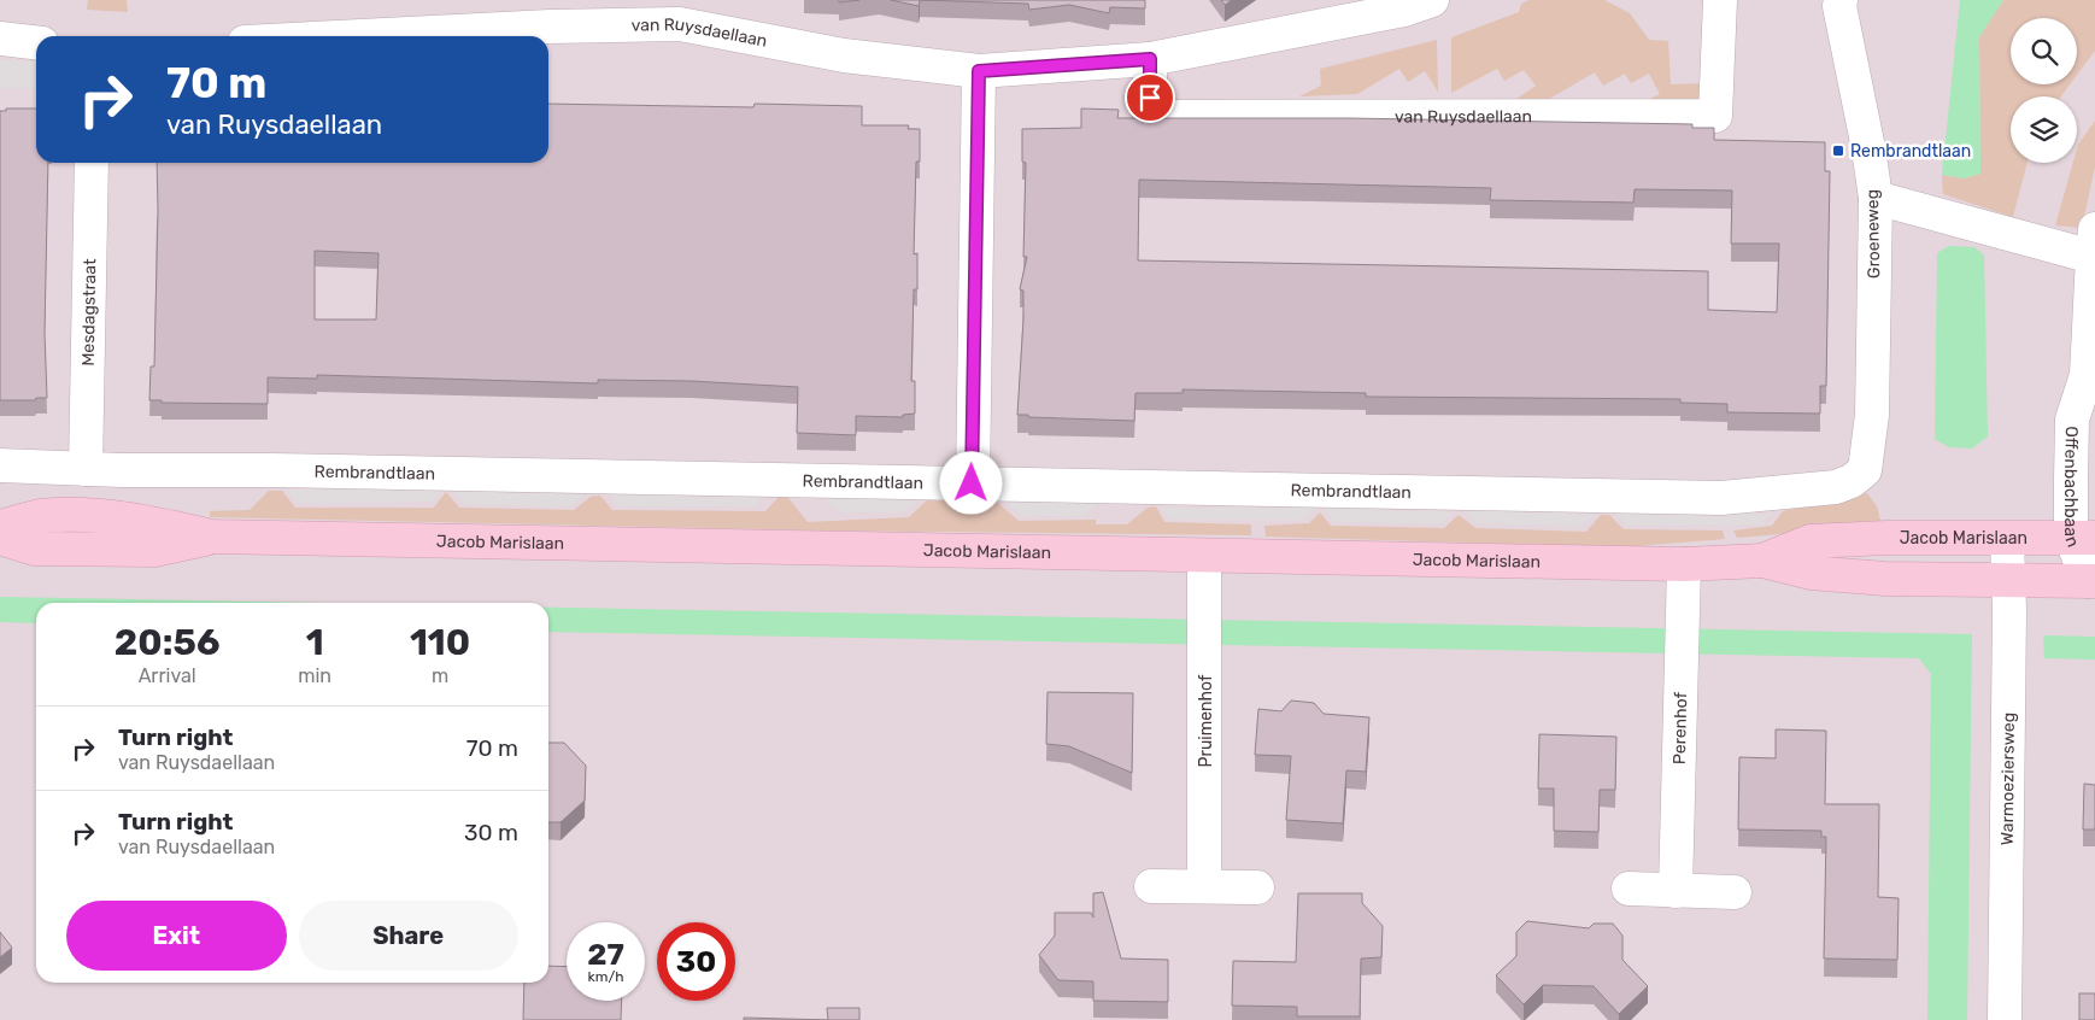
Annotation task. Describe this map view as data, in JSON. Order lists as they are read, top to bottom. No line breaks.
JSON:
{"streets":{"main road":["Jacob Marislaan"],"street":["van Ruysdaellaan","Groeneweg","Mesdagstraat","Rembrandtlaan","Offenbachbaan","Pruimenhof","Perenhof","Warmoeziersweg"]},"crossings":[["Groeneweg","Rembrandtlaan"],["Mesdagstraat","Rembrandtlaan"],["Offenbachbaan","Jacob Marislaan"],["Jacob Marislaan","Pruimenhof"],["Jacob Marislaan","Perenhof"],["Jacob Marislaan","Warmoeziersweg"]],"places":{"transit":["Rembrandtlaan"]},"page":{"turn":["70 m","van Ruysdaellaan"],"eta":["20:56","Arrival","1","min","110","m"],"list":[{"name":"Turn right","note":"van Ruysdaellaan","value":"70 m"},{"name":"Turn right","note":"van Ruysdaellaan","value":"30 m"}],"buttons":["Exit","Share"],"speed":"27 km/h","limit":"30"}}
